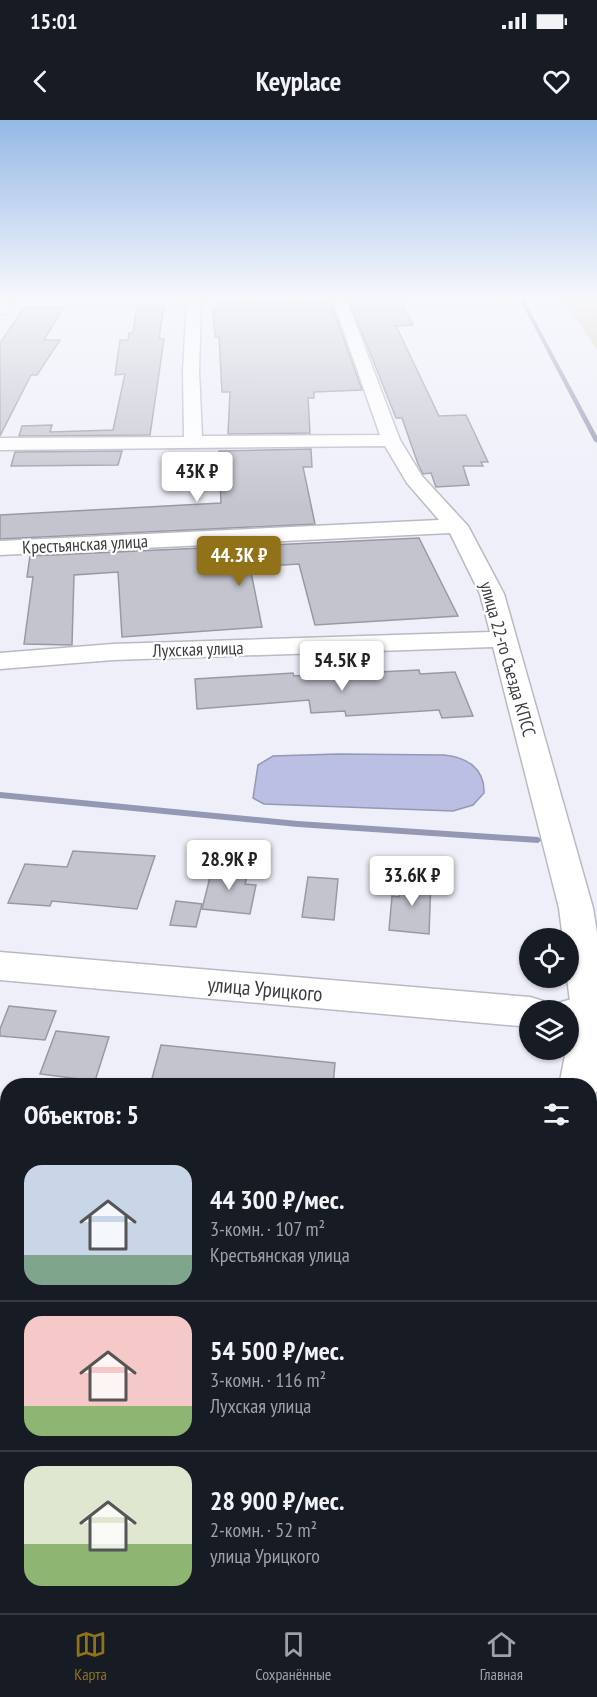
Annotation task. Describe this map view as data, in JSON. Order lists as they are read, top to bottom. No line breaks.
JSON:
{"streets":{"street":["Крестьянская улица","Лухская улица","улица 22-го Съезда КПСС","улица Урицкого"]},"crossings":[["Крестьянская улица","улица 22-го Съезда КПСС"],["Лухская улица","улица 22-го Съезда КПСС"]],"page":{"status":"15:01","header":"Keyplace","price":["43K ₽","44.3K ₽","54.5K ₽","28.9K ₽","33.6K ₽"],"heading":"Объектов: 5","list":[{"name":"44 300 ₽/мес.","note":"3-комн. · 107 m² · Крестьянская улица"},{"name":"54 500 ₽/мес.","note":"3-комн. · 116 m² · Лухская улица"},{"name":"28 900 ₽/мес.","note":"2-комн. · 52 m² · улица Урицкого"}],"tabs":["Карта","Сохранённые","Главная"]}}
